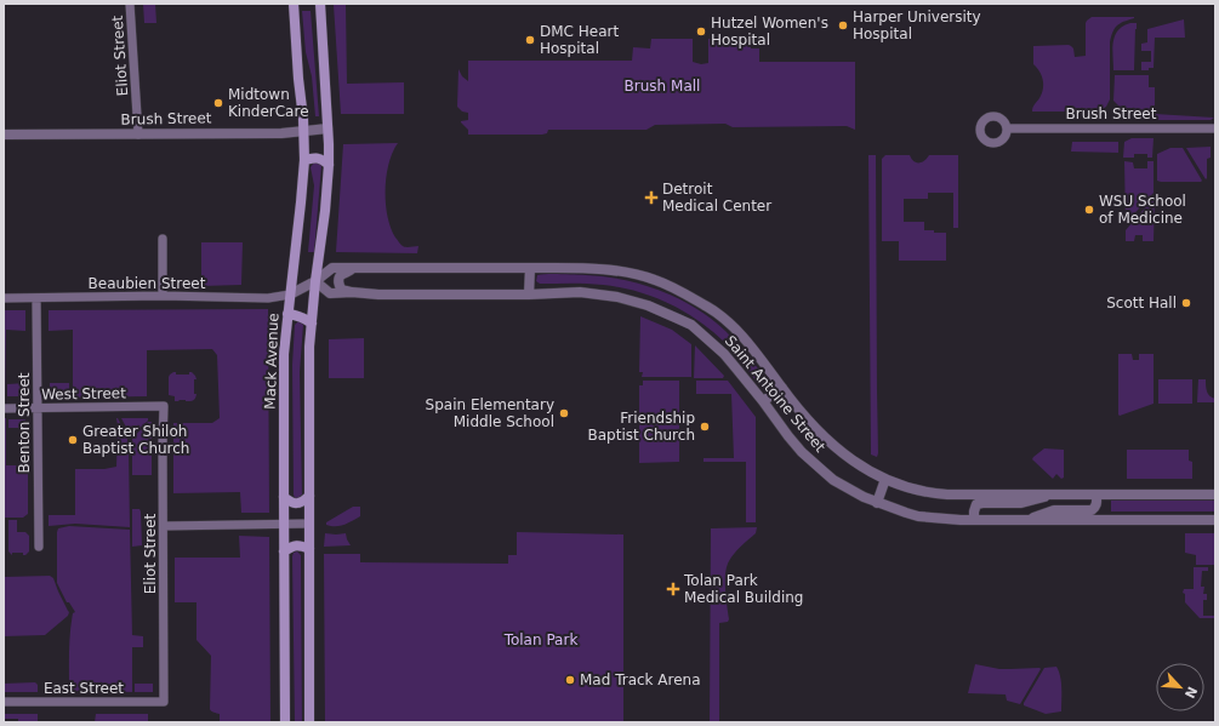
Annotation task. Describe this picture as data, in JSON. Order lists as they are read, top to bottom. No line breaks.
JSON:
{"streets":{"main road":["Mack Avenue"],"street":["Eliot Street","Brush Street","Beaubien Street","West Street","Saint Antoine Street","Benton Street","East Street"]},"crossings":[["Eliot Street","Brush Street"],["Eliot Street","West Street"],["Eliot Street","East Street"],["Brush Street","Mack Avenue"],["Beaubien Street","Mack Avenue"],["Beaubien Street","Saint Antoine Street"],["Beaubien Street","Benton Street"],["Mack Avenue","Saint Antoine Street"],["West Street","Benton Street"]],"parks":["Brush Mall","Tolan Park"],"places":{"other":["Harper University Hospital","Hutzel Women's Hospital","DMC Heart Hospital","Midtown KinderCare","WSU School of Medicine","Scott Hall","Spain Elementary Middle School","Friendship Baptist Church","Greater Shiloh Baptist Church","Mad Track Arena"],"health":["Detroit Medical Center","Tolan Park Medical Building"]},"north":"bottom right"}
